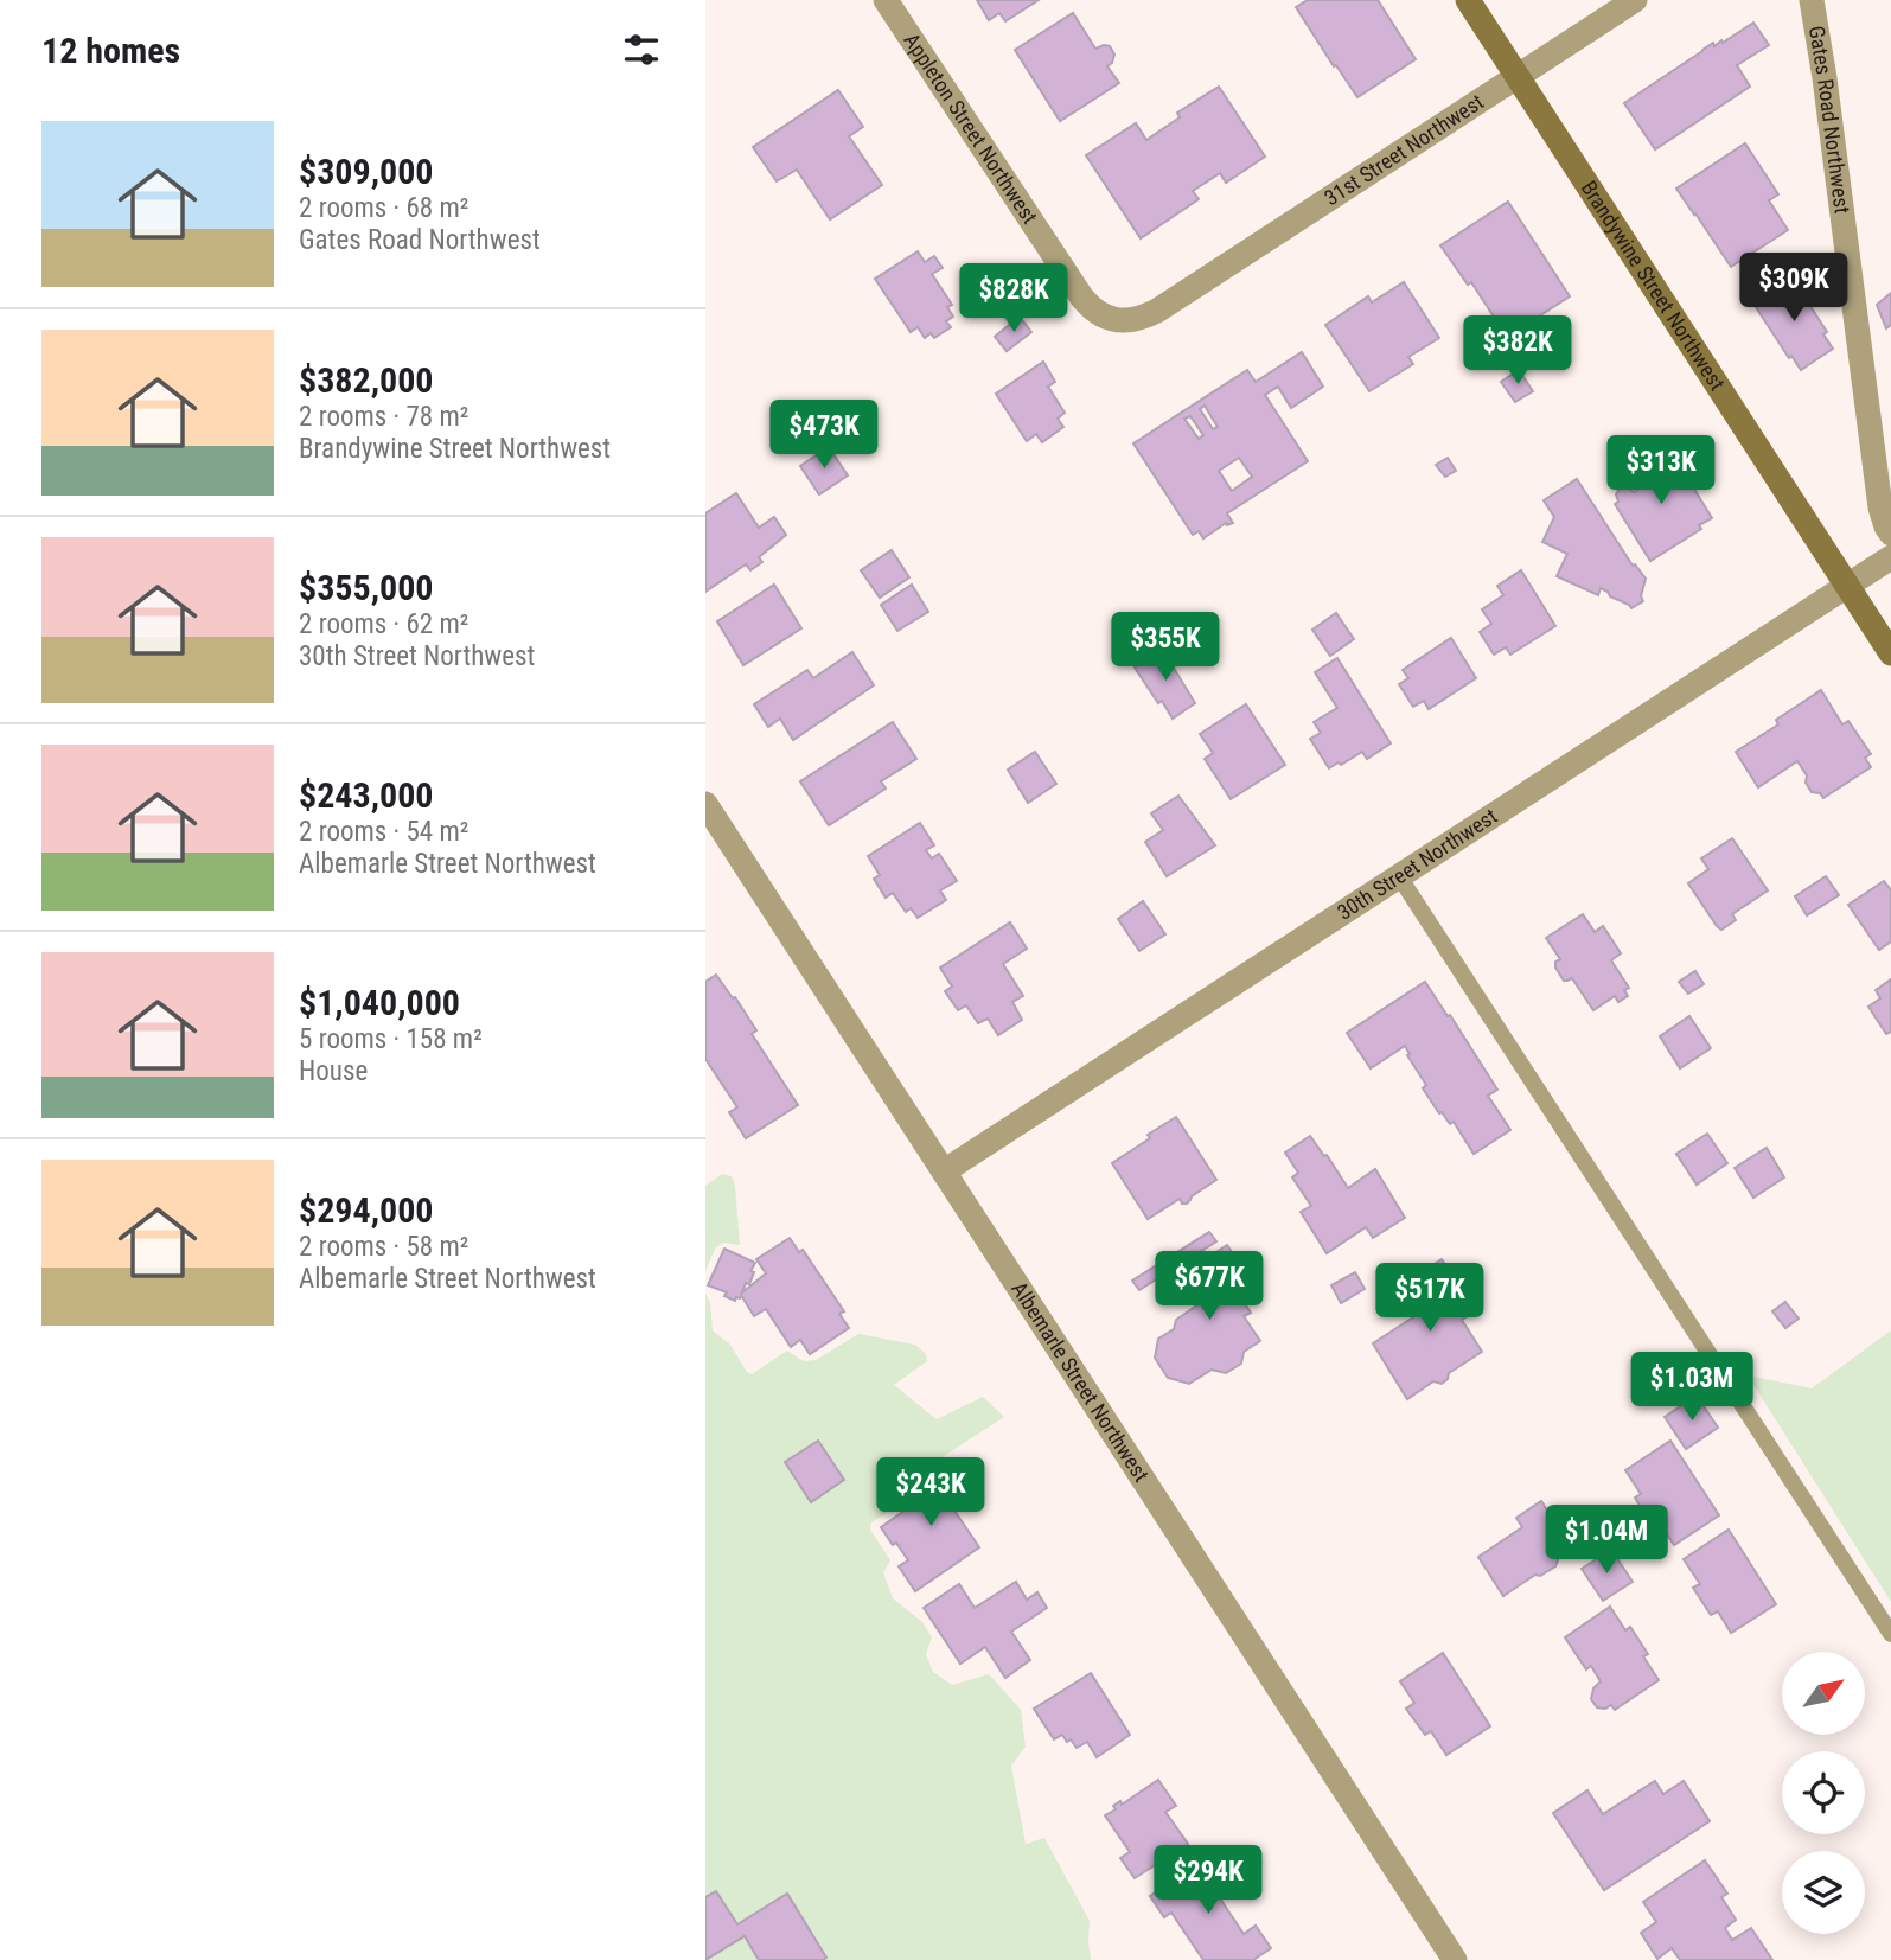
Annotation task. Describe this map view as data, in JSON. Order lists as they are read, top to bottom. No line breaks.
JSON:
{"streets":{"street":["Gates Road Northwest","Appleton Street Northwest","31st Street Northwest","Brandywine Street Northwest","30th Street Northwest","Albemarle Street Northwest"]},"crossings":[["Appleton Street Northwest","31st Street Northwest"],["31st Street Northwest","Brandywine Street Northwest"],["Brandywine Street Northwest","30th Street Northwest"],["30th Street Northwest","Albemarle Street Northwest"]],"north":"top right","page":{"heading":"12 homes","list":[{"name":"$309,000","note":"2 rooms · 68 m² · Gates Road Northwest"},{"name":"$382,000","note":"2 rooms · 78 m² · Brandywine Street Northwest"},{"name":"$355,000","note":"2 rooms · 62 m² · 30th Street Northwest"},{"name":"$243,000","note":"2 rooms · 54 m² · Albemarle Street Northwest"},{"name":"$1,040,000","note":"5 rooms · 158 m² · House"},{"name":"$294,000","note":"2 rooms · 58 m² · Albemarle Street Northwest"}],"price":["$309K","$828K","$382K","$473K","$313K","$355K","$677K","$517K","$1.03M","$243K","$1.04M","$294K"]}}
